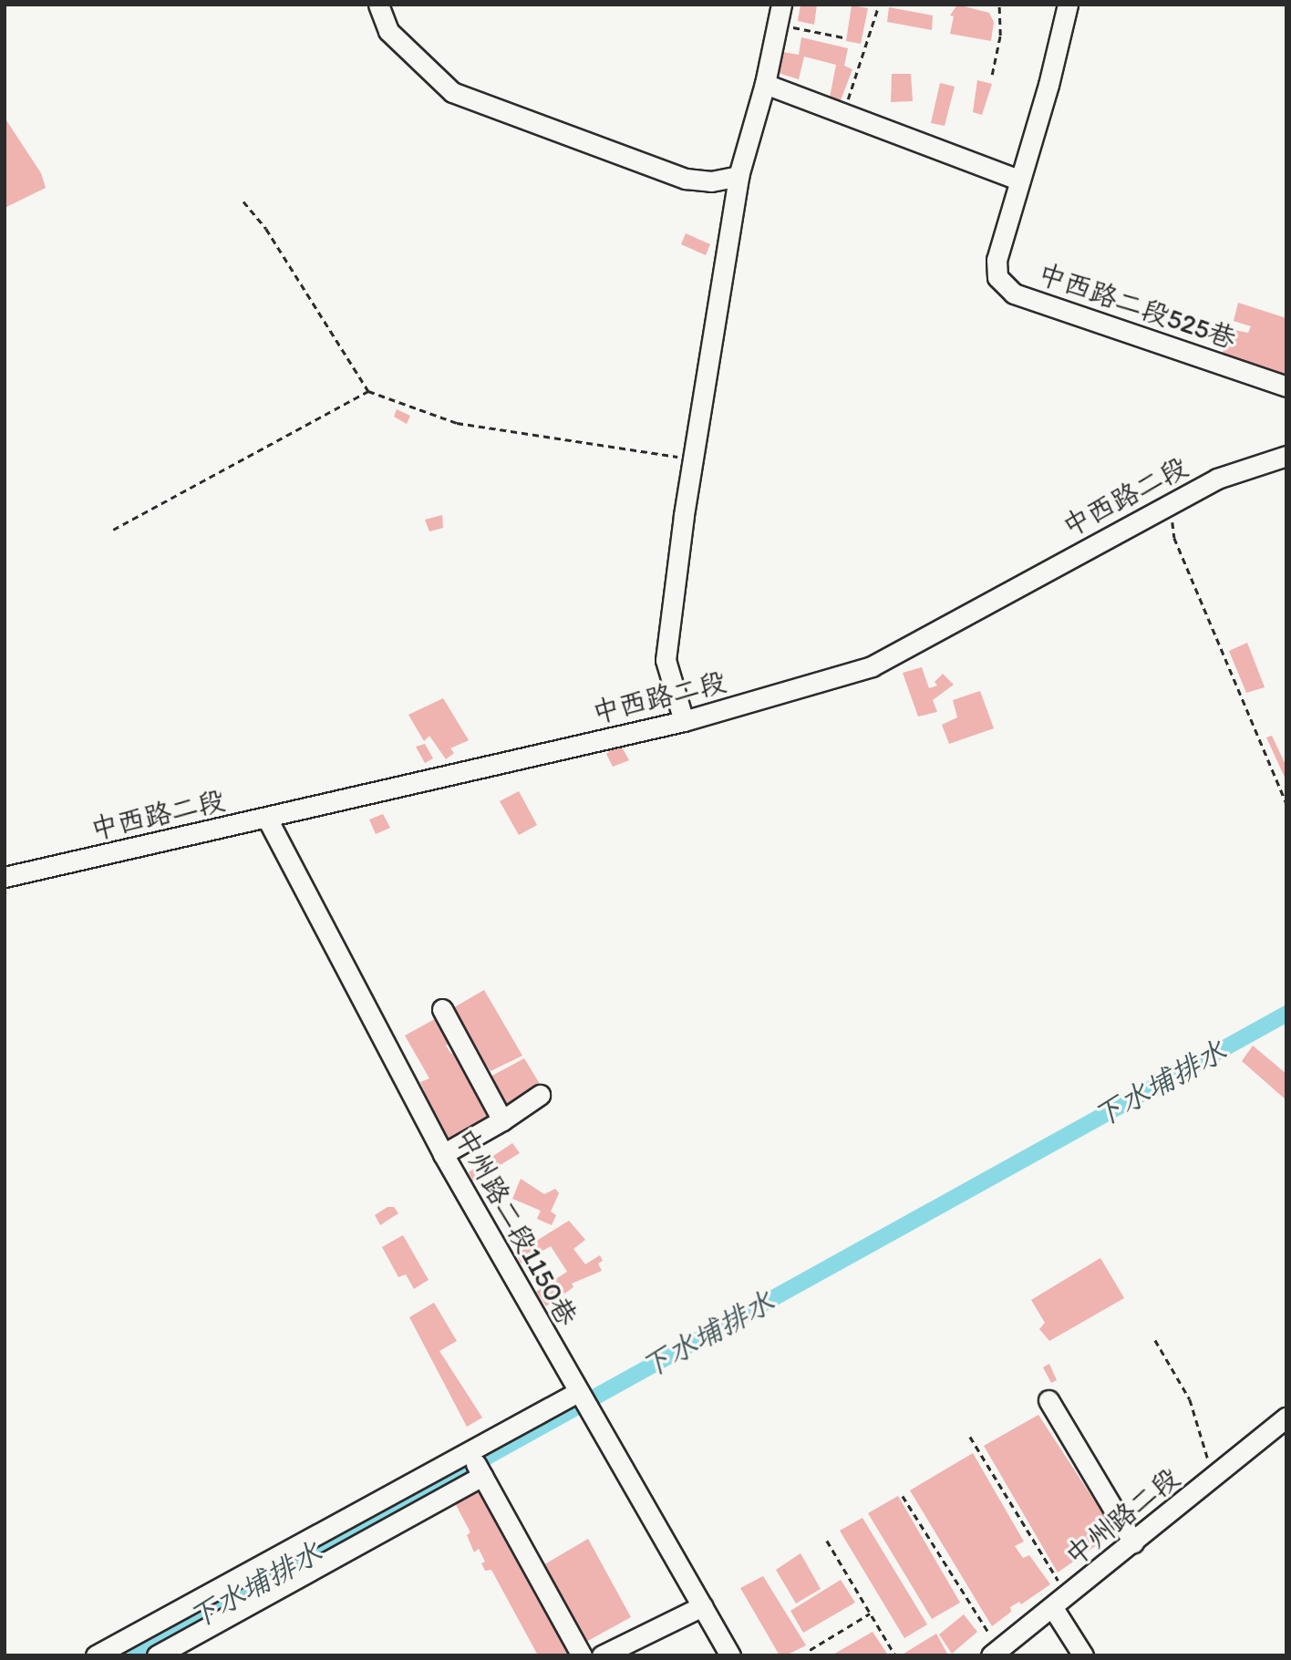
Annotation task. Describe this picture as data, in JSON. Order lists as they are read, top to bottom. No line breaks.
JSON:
{"streets":{"street":["中西路二段525巷","中西路二段","中州路二段1150巷","中州路二段"]},"crossings":[["中西路二段","中州路二段1150巷"]],"water":["下水埔排水"]}
